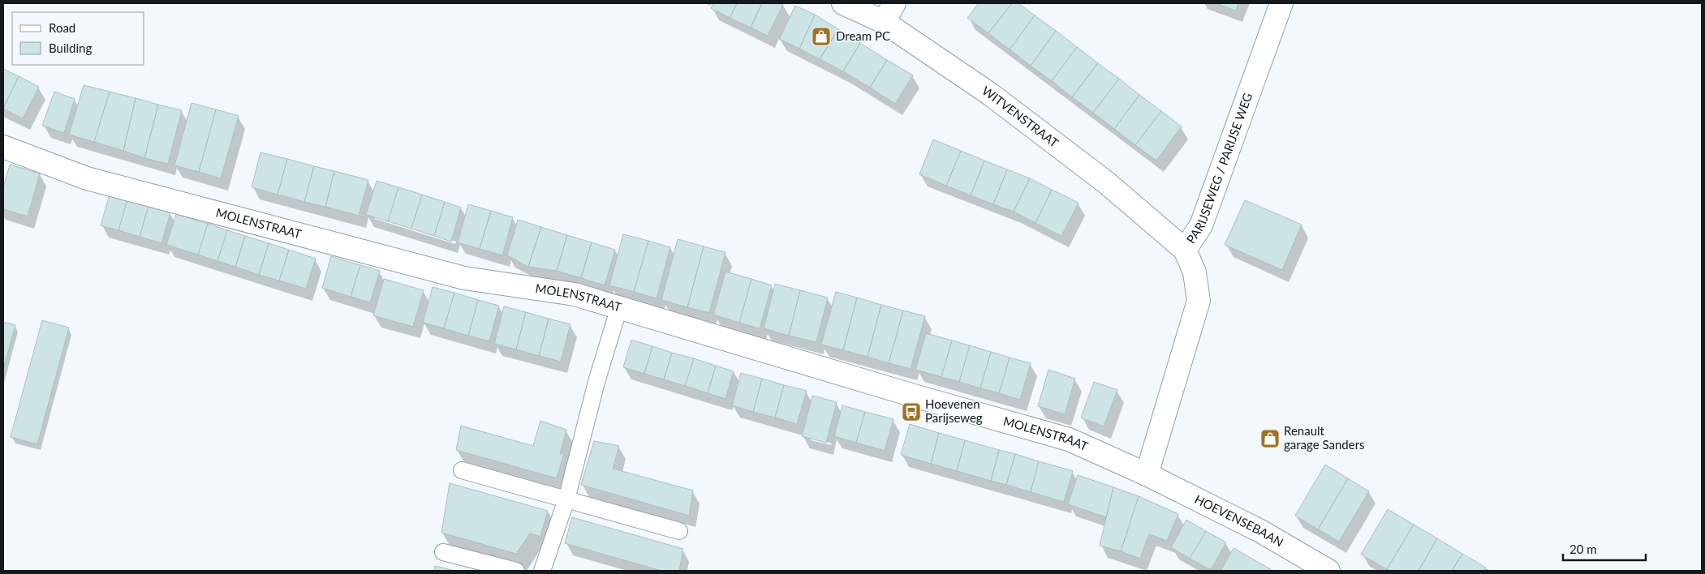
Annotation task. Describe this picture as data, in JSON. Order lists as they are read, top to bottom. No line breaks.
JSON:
{"streets":{"street":["WITVENSTRAAT","PARIJSEWEG / PARIJSE WEG","MOLENSTRAAT","HOEVENSEBAAN"]},"crossings":[["WITVENSTRAAT","PARIJSEWEG / PARIJSE WEG"],["PARIJSEWEG / PARIJSE WEG","MOLENSTRAAT"],["PARIJSEWEG / PARIJSE WEG","HOEVENSEBAAN"],["MOLENSTRAAT","HOEVENSEBAAN"]],"places":{"shop":["Dream PC","Renault garage Sanders"],"bus stop":["Hoevenen Parijseweg"]},"legend":["Road","Building"],"scale_bar":"20 m"}
